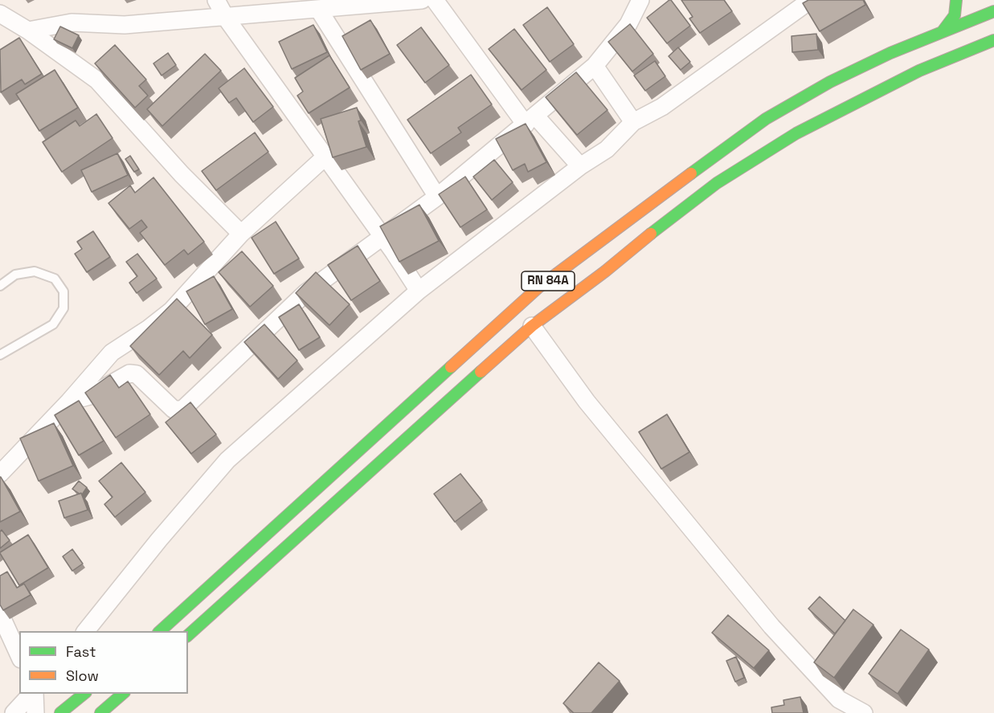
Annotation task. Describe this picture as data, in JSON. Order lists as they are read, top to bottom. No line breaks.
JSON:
{"streets":{"main road":["RN 84A"]},"legend":["Fast","Slow"]}
